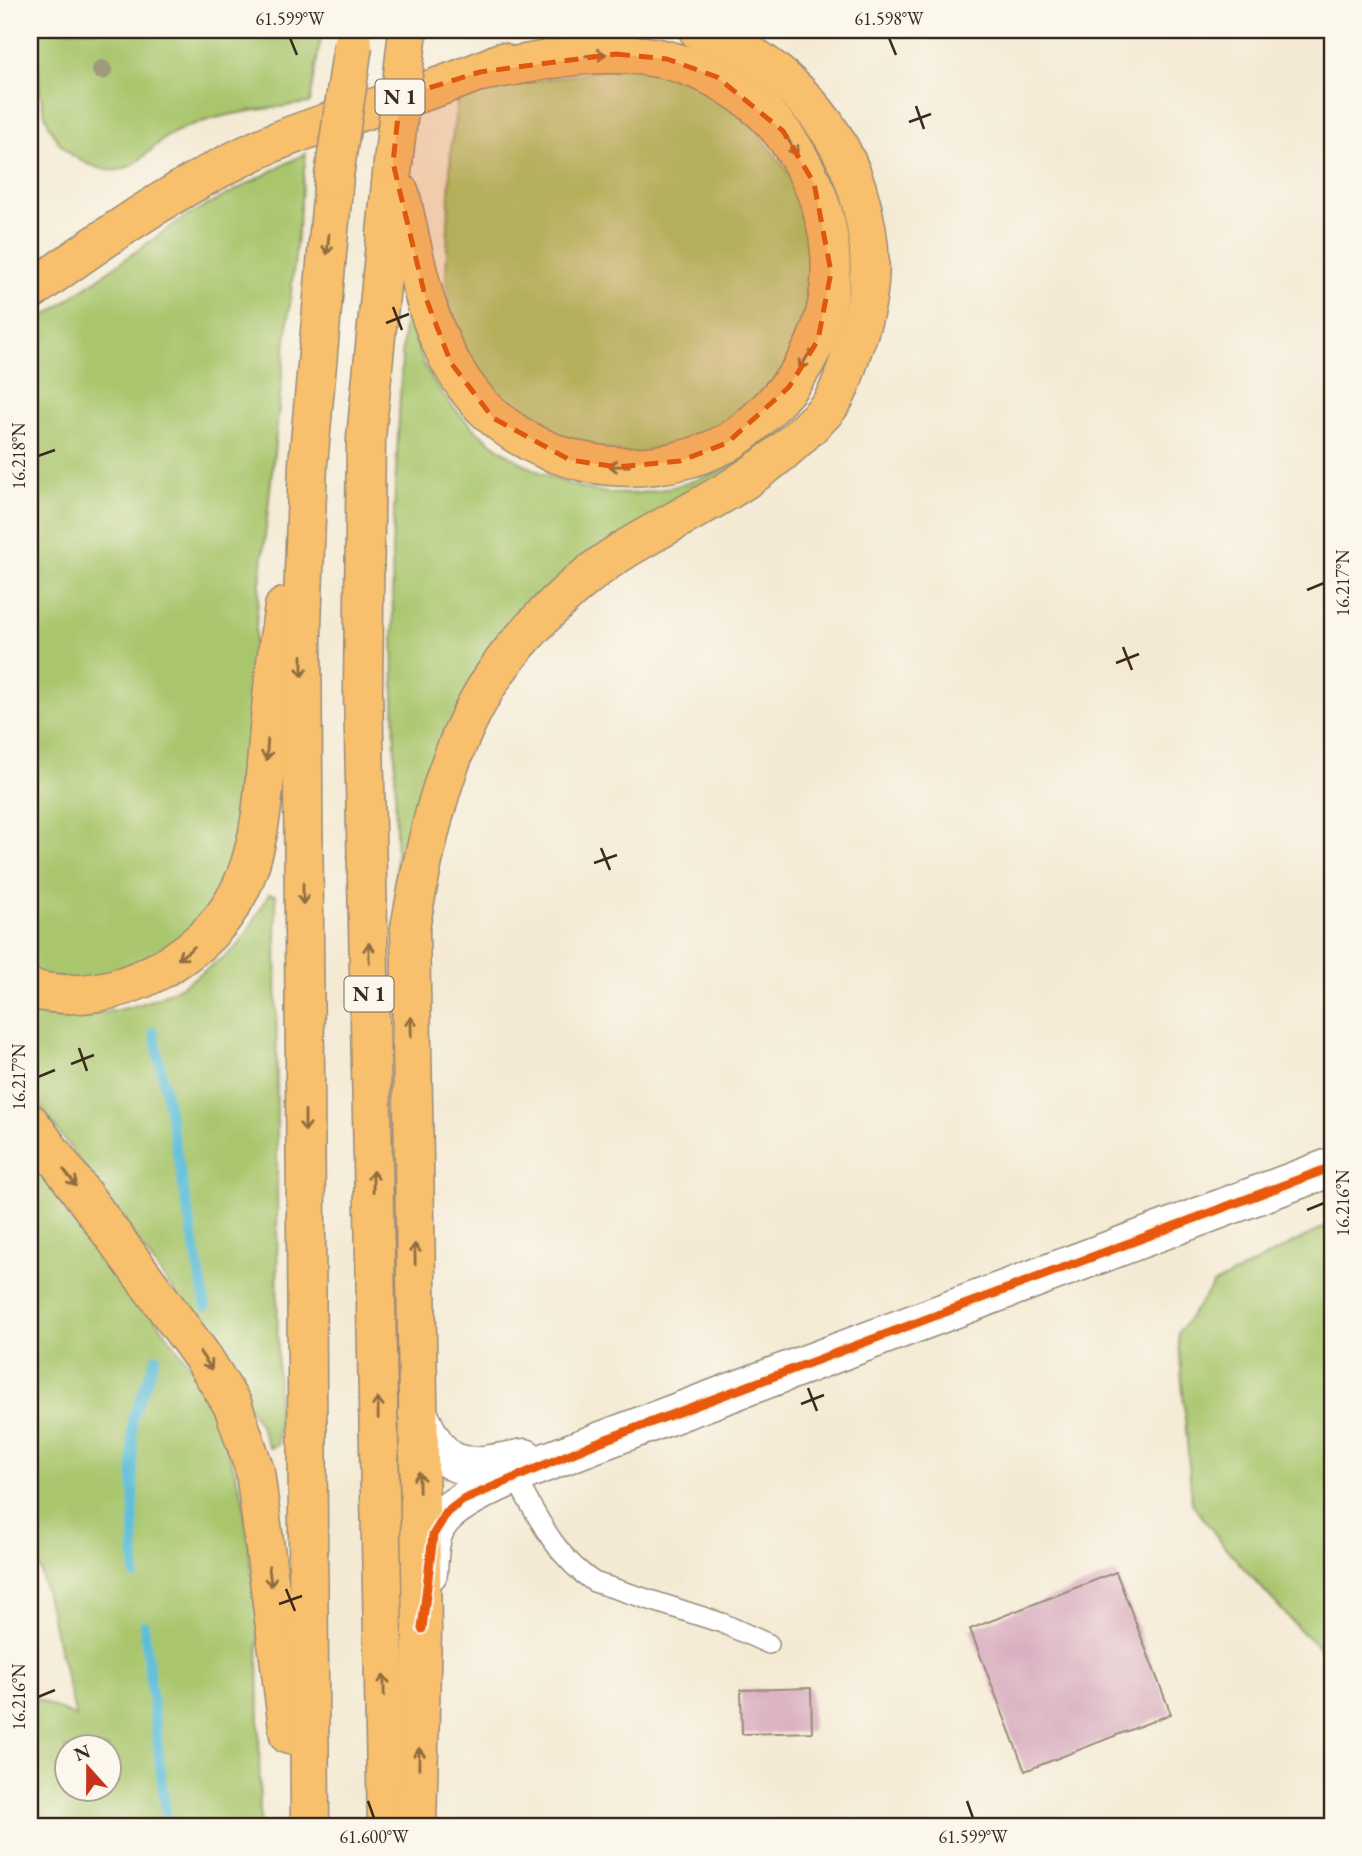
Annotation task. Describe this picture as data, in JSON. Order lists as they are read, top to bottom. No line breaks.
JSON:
{"streets":{"highway":["N 1"]},"north":"top","coordinates":["61.599°W","61.598°W","16.218°N","16.217°N","16.216°N","61.600°W"]}
